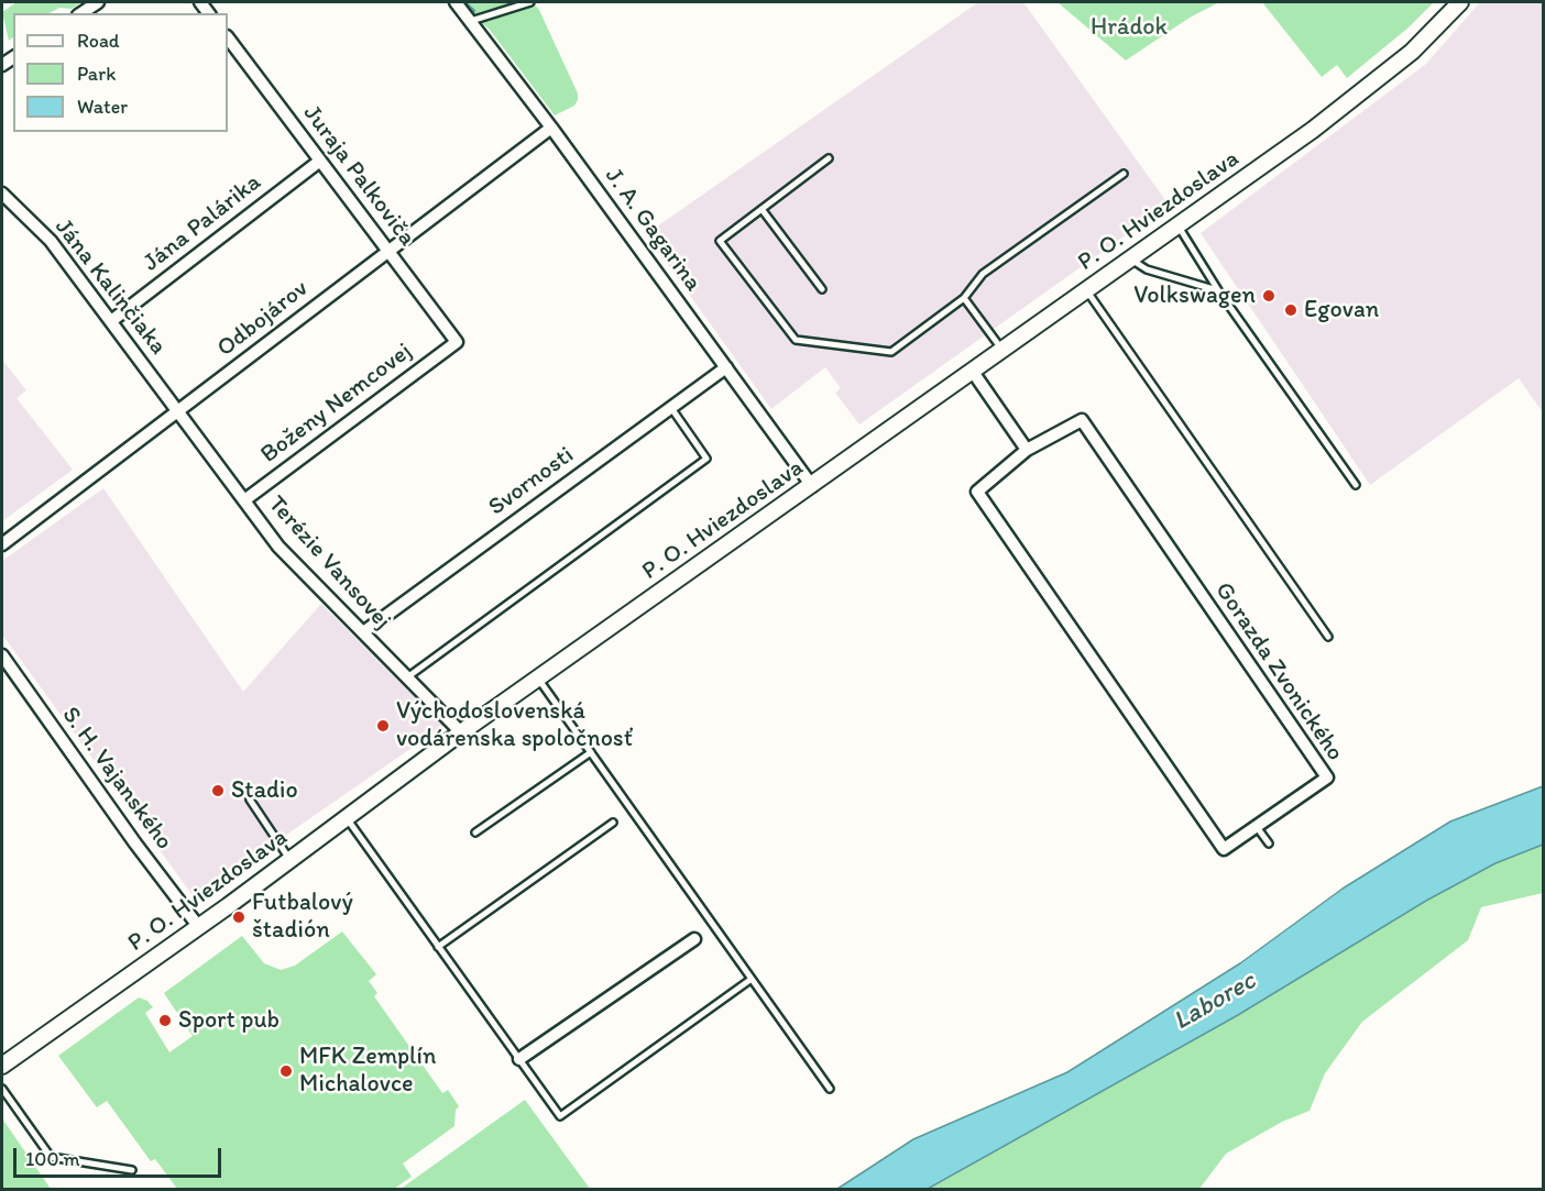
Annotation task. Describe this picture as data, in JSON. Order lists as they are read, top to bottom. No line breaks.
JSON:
{"streets":{"street":["Juraja Palkoviča","P. O. Hviezdoslava","Jána Palárika","J. A. Gagarina","Jána Kalinčiaka","Odbojárov","Boženy Nemcovej","Svornosti","Terézie Vansovej","Gorazda Zvonického","S. H. Vajanského"]},"crossings":[["Juraja Palkoviča","Jána Palárika"],["Juraja Palkoviča","Odbojárov"],["Juraja Palkoviča","Boženy Nemcovej"],["P. O. Hviezdoslava","J. A. Gagarina"],["P. O. Hviezdoslava","Terézie Vansovej"],["P. O. Hviezdoslava","S. H. Vajanského"],["Jána Palárika","Jána Kalinčiaka"],["J. A. Gagarina","Odbojárov"],["J. A. Gagarina","Svornosti"],["Jána Kalinčiaka","Odbojárov"],["Jána Kalinčiaka","Terézie Vansovej"],["Odbojárov","Terézie Vansovej"],["Boženy Nemcovej","Terézie Vansovej"],["Svornosti","Terézie Vansovej"]],"water":["Laborec"],"parks":["Hrádok"],"places":["Volkswagen","Egovan","Východoslovenská vodárenska spoločnosť","Stadio","Futbalový štadión","Sport pub","MFK Zemplín Michalovce"],"legend":["Road","Park","Water"],"scale_bar":"100 m"}
